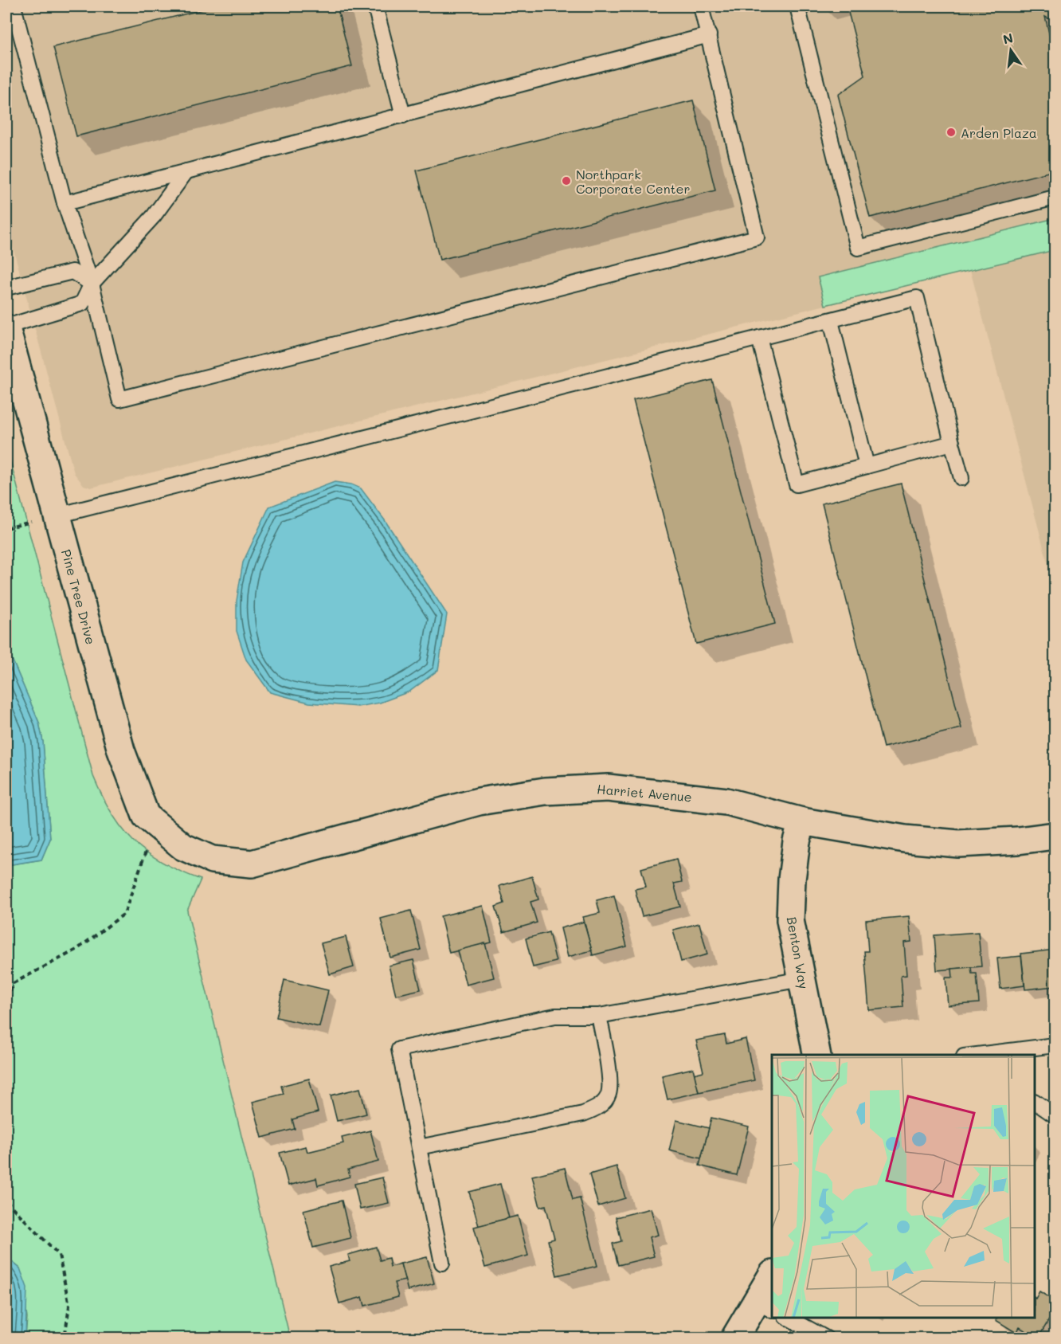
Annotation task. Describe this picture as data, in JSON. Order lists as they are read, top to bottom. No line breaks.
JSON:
{"streets":{"street":["Pine Tree Drive","Harriet Avenue","Benton Way"]},"crossings":[["Pine Tree Drive","Harriet Avenue"],["Harriet Avenue","Benton Way"]],"places":["Arden Plaza","Northpark Corporate Center"],"north":"top"}
